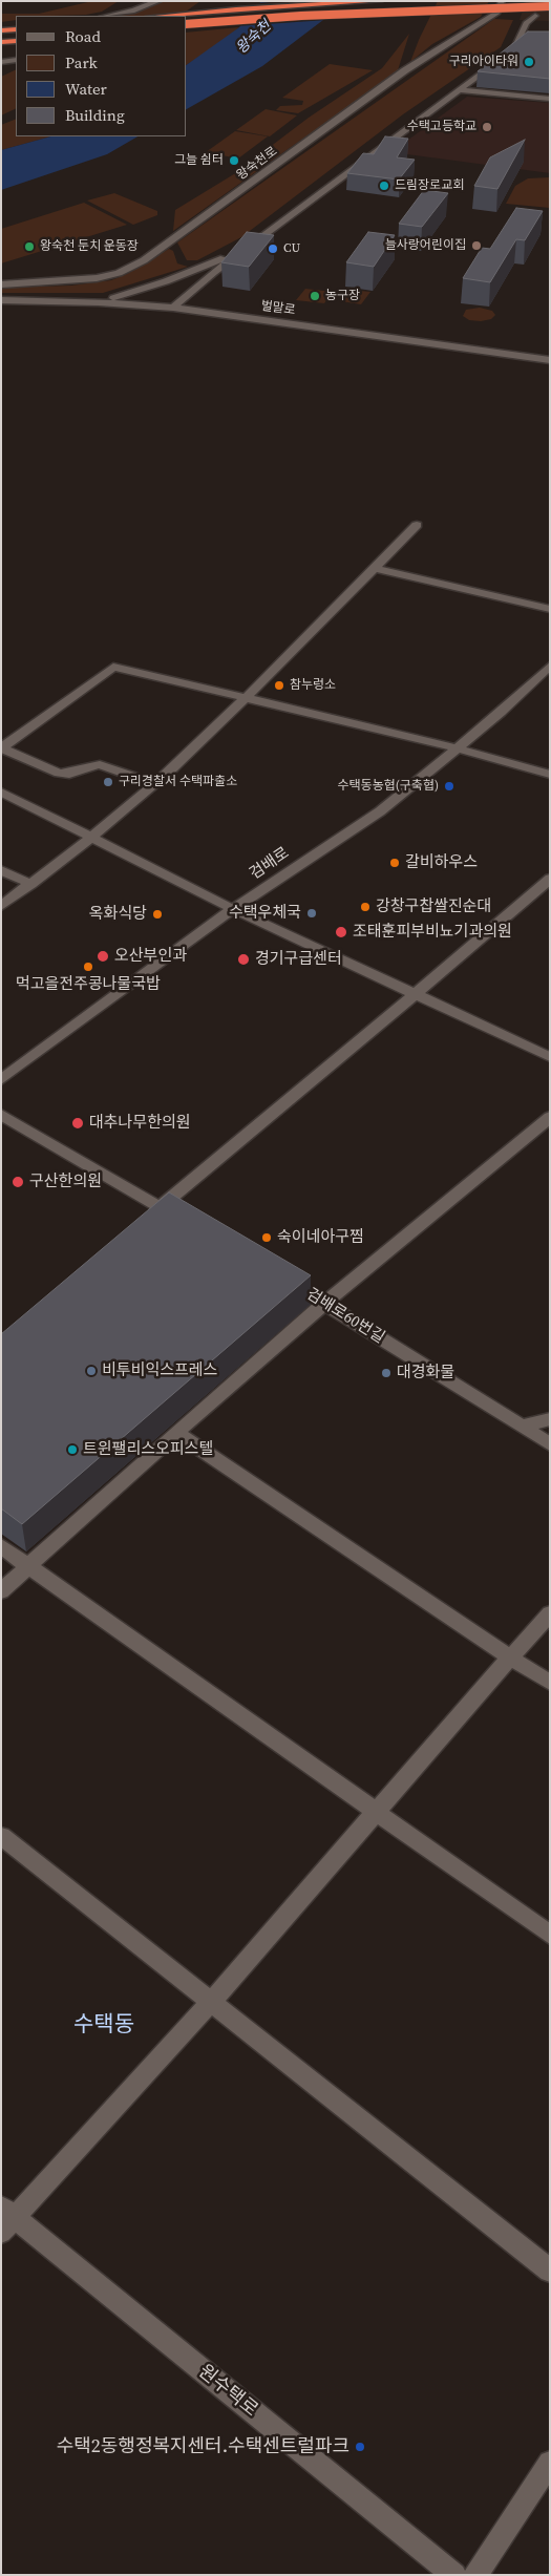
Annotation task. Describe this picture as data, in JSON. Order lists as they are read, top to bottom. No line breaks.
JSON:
{"streets":{"street":["왕숙천로","벌말로","검배로","검배로60번길","원수택로"]},"districts":["수택동"],"water":["왕숙천"],"places":["구리아이타워","수택고등학교","그늘 쉼터","드림장로교회","늘사랑어린이집","왕숙천 둔치 운동장","CU","농구장","참누렁소","구리경찰서 수택파출소","수택동농협(구축협)","갈비하우스","강창구찹쌀진순대","수택우체국","옥화식당","조태훈피부비뇨기과의원","오산부인과","경기구급센터","먹고을전주콩나물국밥","대추나무한의원","구산한의원","숙이네아구찜","비투비익스프레스","대경화물","트윈팰리스오피스텔","수택2동행정복지센터.수택센트럴파크"],"legend":["Road","Park","Water","Building"]}
